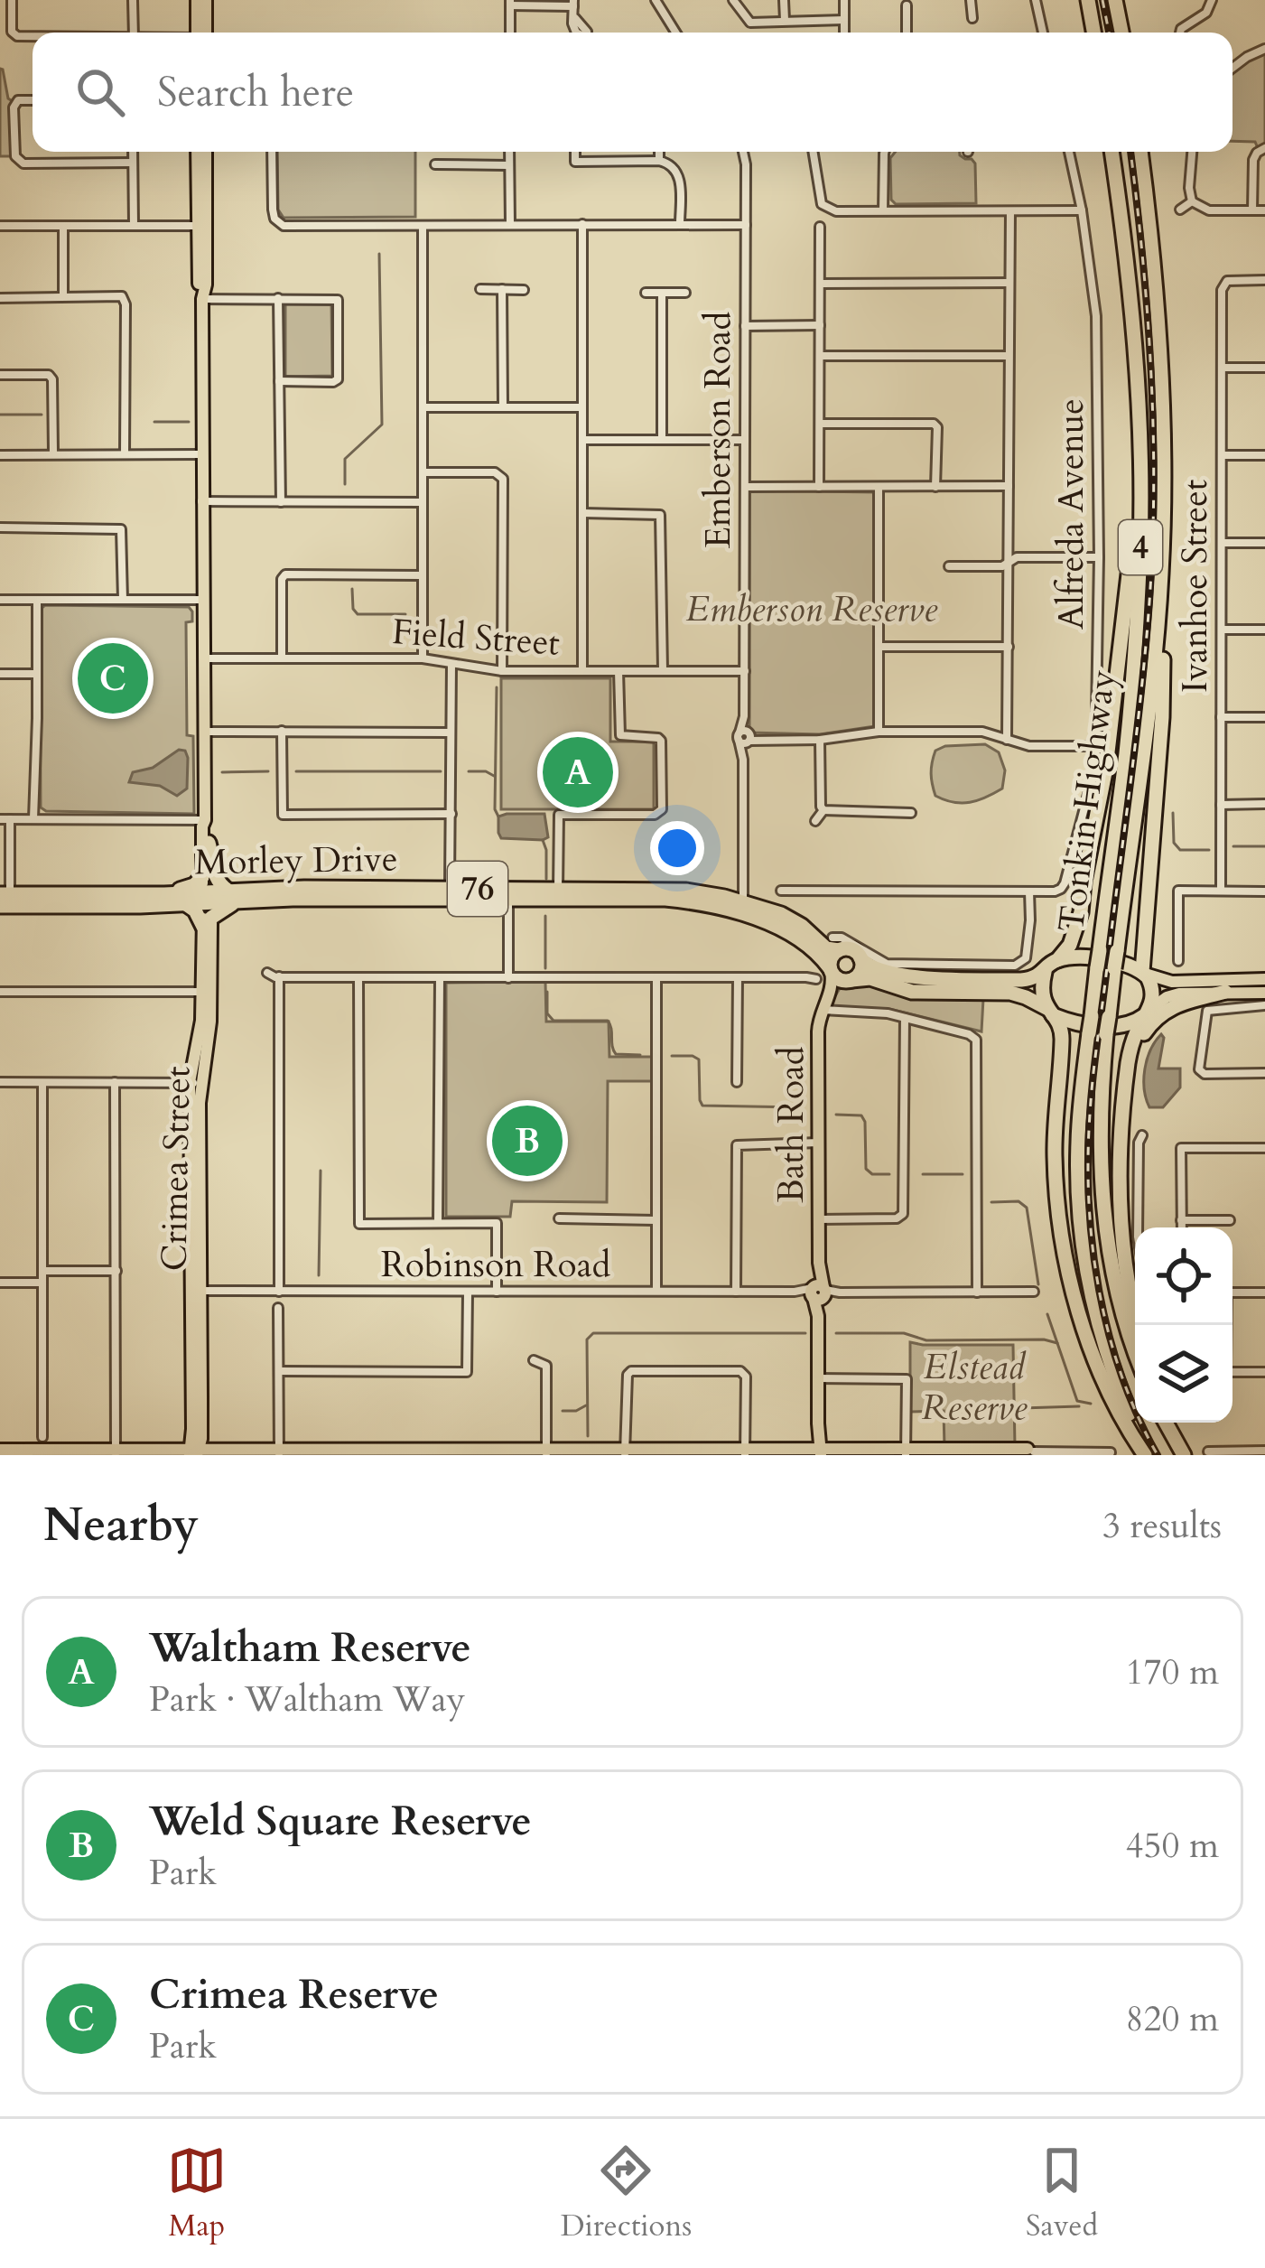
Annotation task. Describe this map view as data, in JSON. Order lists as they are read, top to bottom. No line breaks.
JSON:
{"streets":{"highway":["4","Tonkin Highway","Morley Drive","76"],"main road":["Bath Road","Crimea Street"],"street":["Emberson Road","Alfreda Avenue","Ivanhoe Street","Field Street","Robinson Road"]},"crossings":[["Emberson Road","Field Street"],["Emberson Road","Morley Drive"],["Field Street","Crimea Street"],["Morley Drive","Crimea Street"],["Bath Road","Robinson Road"],["Crimea Street","Robinson Road"]],"parks":["Emberson Reserve","Elstead Reserve"],"page":{"search":"Search here","pins":["C","A","B"],"heading":["Nearby","3 results"],"list":[{"mark":"A","name":"Waltham Reserve","note":"Park · Waltham Way","value":"170 m"},{"mark":"B","name":"Weld Square Reserve","note":"Park","value":"450 m"},{"mark":"C","name":"Crimea Reserve","note":"Park","value":"820 m"}],"nav":["Map","Directions","Saved"]}}
